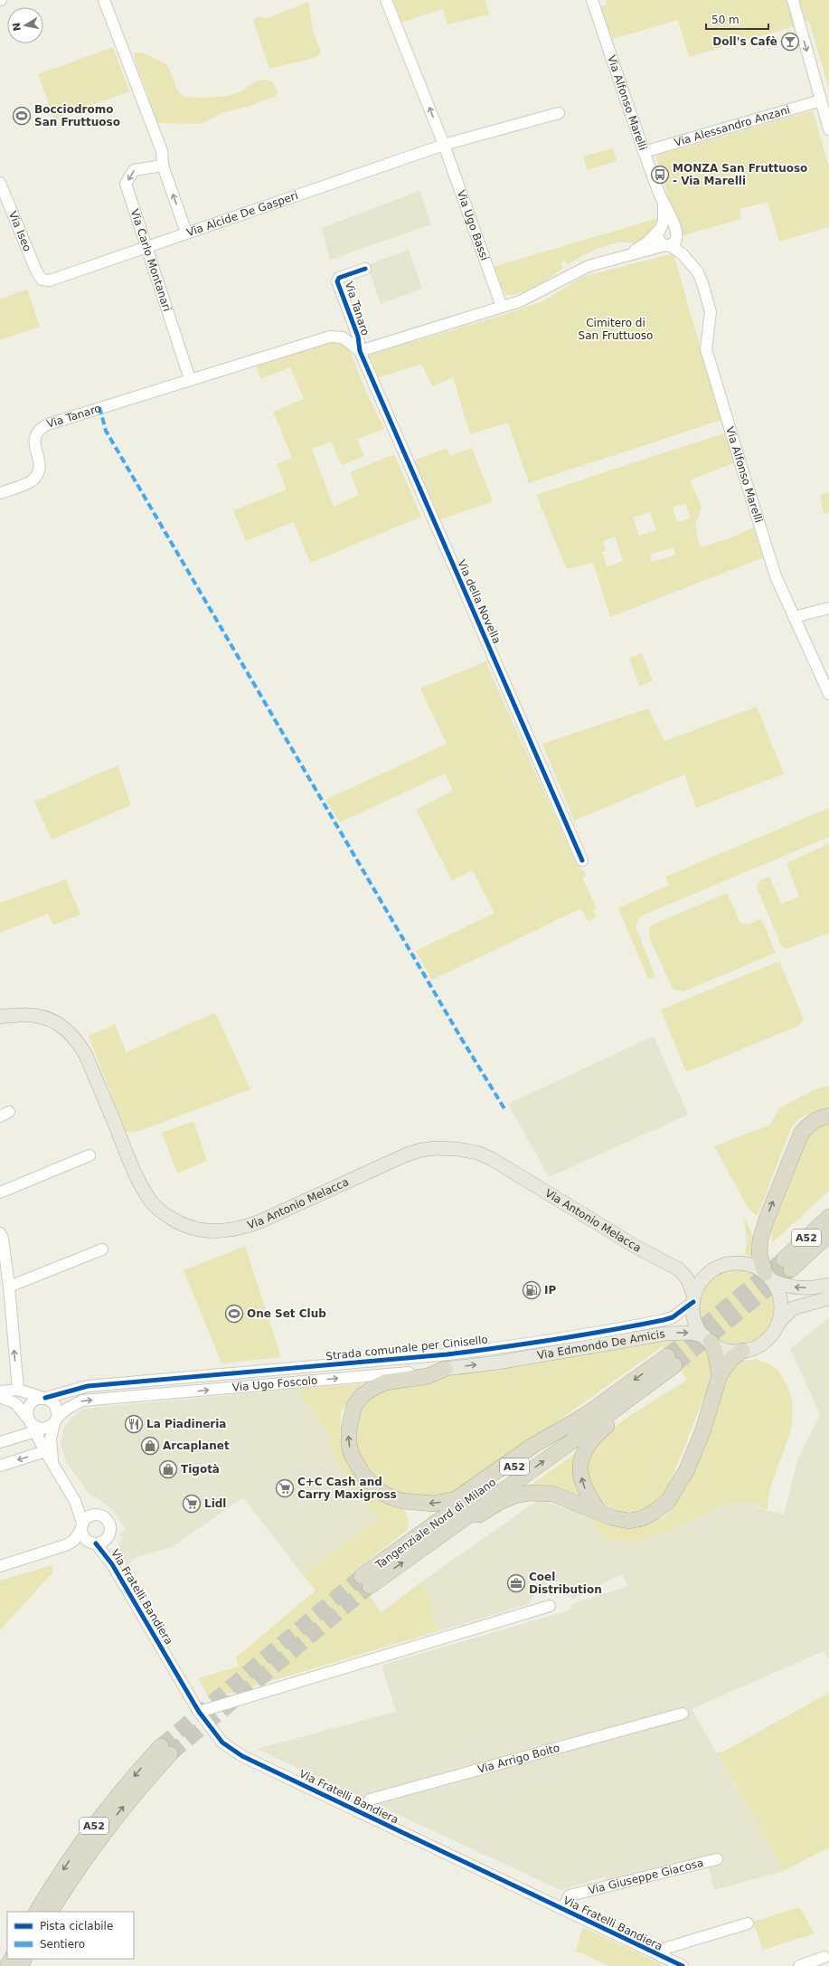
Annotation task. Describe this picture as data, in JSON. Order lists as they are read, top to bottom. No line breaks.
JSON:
{"streets":{"highway":["A52","Tangenziale Nord di Milano"],"main road":["Via Antonio Melacca","Via Edmondo De Amicis","Via Ugo Foscolo"],"street":["Via Alfonso Marelli","Via Alessandro Anzani","Via Alcide De Gasperi","Via Ugo Bassi","Via Iseo","Via Carlo Montanari","Via Tanaro","Via della Novella","Strada comunale per Cinisello","Via Fratelli Bandiera","Via Arrigo Boito","Via Giuseppe Giacosa"]},"crossings":[["Via Alfonso Marelli","Via Alessandro Anzani"],["Via Alfonso Marelli","Via Tanaro"],["Via Alcide De Gasperi","Via Ugo Bassi"],["Via Alcide De Gasperi","Via Iseo"],["Via Alcide De Gasperi","Via Carlo Montanari"],["Via Ugo Bassi","Via Tanaro"],["Via Carlo Montanari","Via Tanaro"],["Via Tanaro","Via della Novella"],["Via Antonio Melacca","Via Edmondo De Amicis"],["Via Antonio Melacca","Strada comunale per Cinisello"],["Via Edmondo De Amicis","Strada comunale per Cinisello"],["Via Edmondo De Amicis","Via Ugo Foscolo"],["Strada comunale per Cinisello","Via Ugo Foscolo"],["Strada comunale per Cinisello","Via Fratelli Bandiera"],["Via Ugo Foscolo","Via Fratelli Bandiera"],["Via Fratelli Bandiera","Via Arrigo Boito"],["Via Fratelli Bandiera","Via Giuseppe Giacosa"]],"one_way":["Via Ugo Bassi","Via Edmondo De Amicis","Via Ugo Foscolo"],"parks":["Cimitero di San Fruttuoso"],"places":{"bar":["Doll's Cafè"],"sports":["Bocciodromo San Fruttuoso","One Set Club"],"bus stop":["MONZA San Fruttuoso - Via Marelli"],"fuel station":["IP"],"restaurant":["La Piadineria"],"shop":["Arcaplanet","Tigotà"],"supermarket":["C+C Cash and Carry Maxigross","Lidl"],"office":["Coel Distribution"]},"legend":["Pista ciclabile","Sentiero"],"scale_bar":"50 m","north":"left"}
